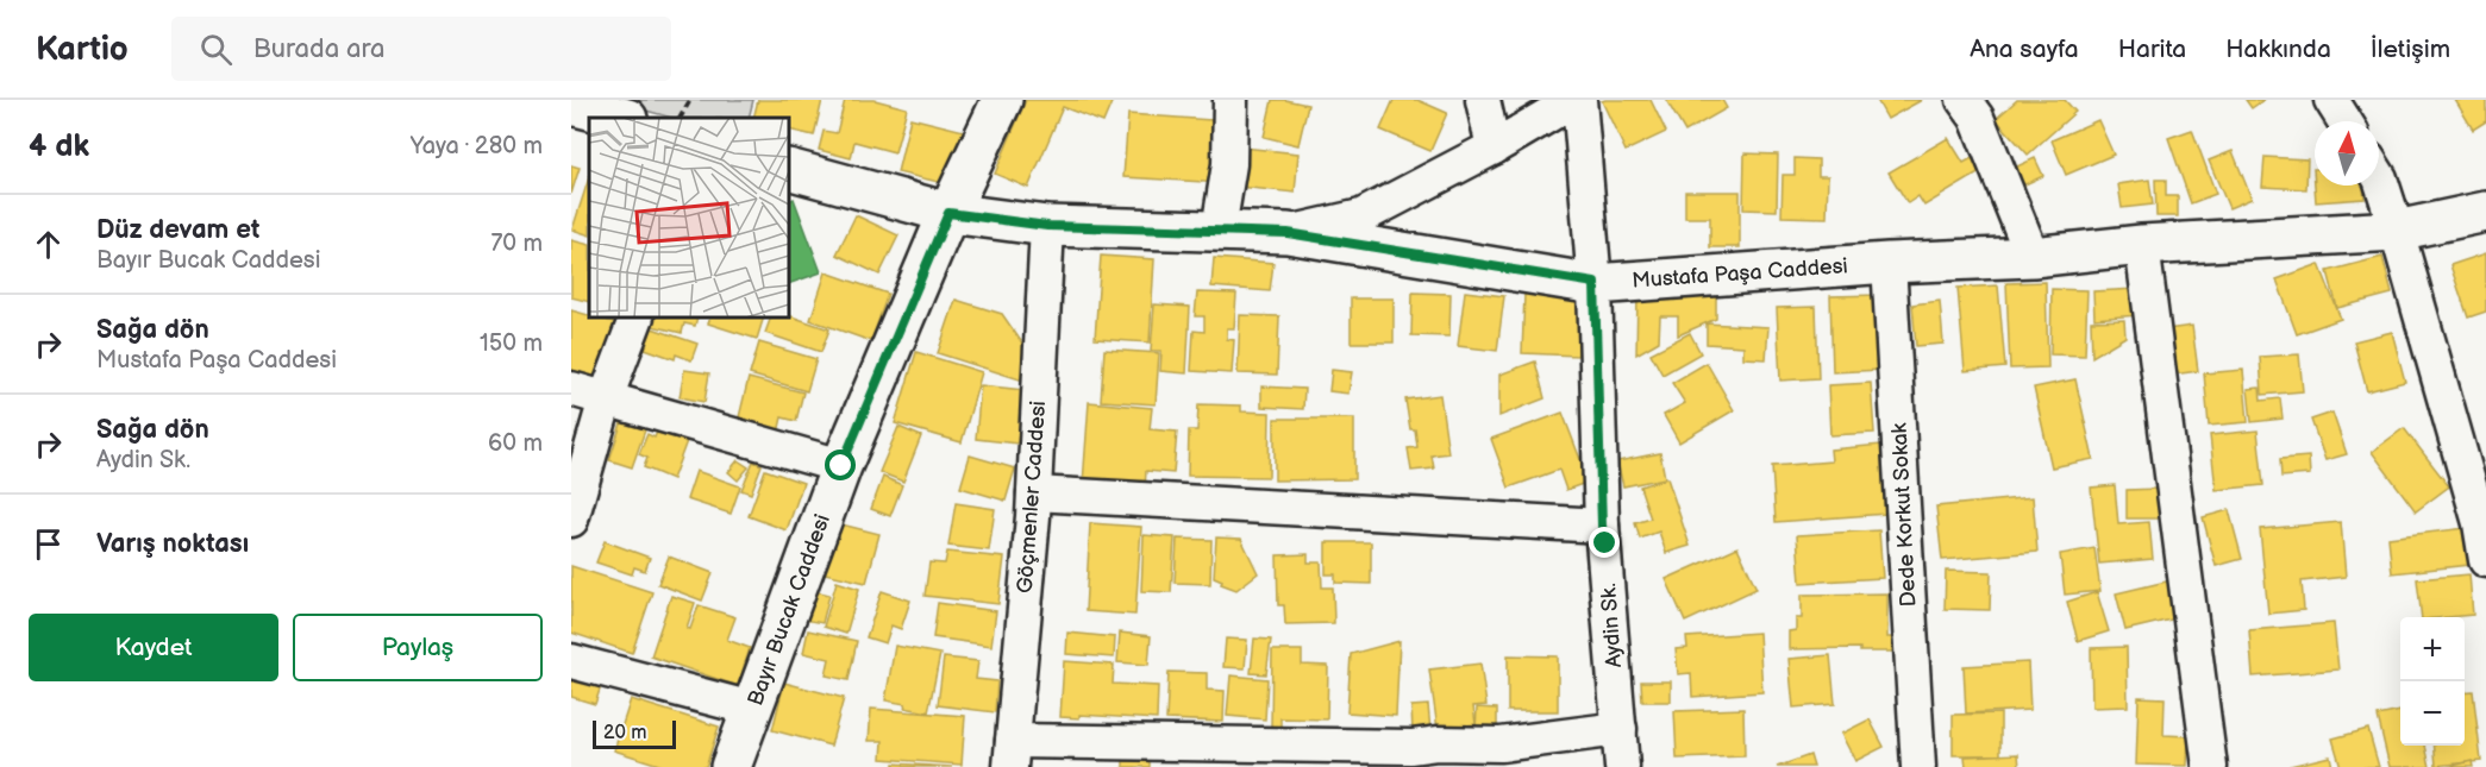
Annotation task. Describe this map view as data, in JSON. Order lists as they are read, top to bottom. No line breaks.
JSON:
{"streets":{"street":["Mustafa Paşa Caddesi","Göçmenler Caddesi","Dede Korkut Sokak","Bayır Bucak Caddesi","Aydin Sk."]},"crossings":[["Mustafa Paşa Caddesi","Göçmenler Caddesi"],["Mustafa Paşa Caddesi","Dede Korkut Sokak"],["Mustafa Paşa Caddesi","Bayır Bucak Caddesi"],["Mustafa Paşa Caddesi","Aydin Sk."]],"scale_bar":"20 m","north":"top","page":{"header":"Kartio","search":"Burada ara","nav":["Ana sayfa","Harita","Hakkında","İletişim"],"heading":["4 dk","Yaya · 280 m"],"list":[["Düz devam et","Bayır Bucak Caddesi","70 m"],["Sağa dön","Mustafa Paşa Caddesi","150 m"],["Sağa dön","Aydin Sk.","60 m"],"Varış noktası"],"buttons":["Kaydet","Paylaş"],"map_buttons":["+","−"],"scale":"20 m"}}
